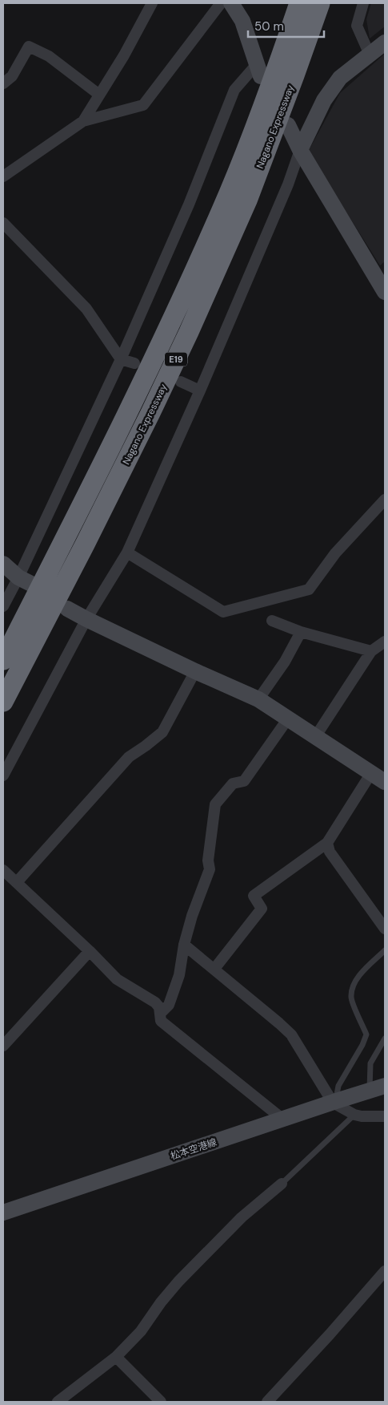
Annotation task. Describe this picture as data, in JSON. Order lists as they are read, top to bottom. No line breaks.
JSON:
{"streets":{"highway":["Nagano Expressway","E19"],"street":["松本空港線"]},"scale_bar":"50 m"}
